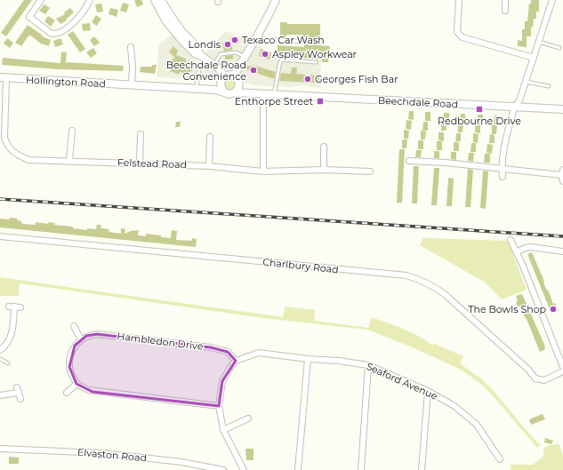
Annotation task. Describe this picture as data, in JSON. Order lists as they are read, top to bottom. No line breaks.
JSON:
{"streets":{"street":["Hollington Road","Beechdale Road","Felstead Road","Charlbury Road","Hambledon Drive","Seaford Avenue","Elvaston Road"]},"crossings":[["Hollington Road","Beechdale Road"],["Hollington Road","Felstead Road"],["Hambledon Drive","Seaford Avenue"]],"places":{"other":["Texaco Car Wash","Londis","Aspley Workwear","Beechdale Road Convenience","Georges Fish Bar","The Bowls Shop"],"transit":["Enthorpe Street","Redbourne Drive"]}}
